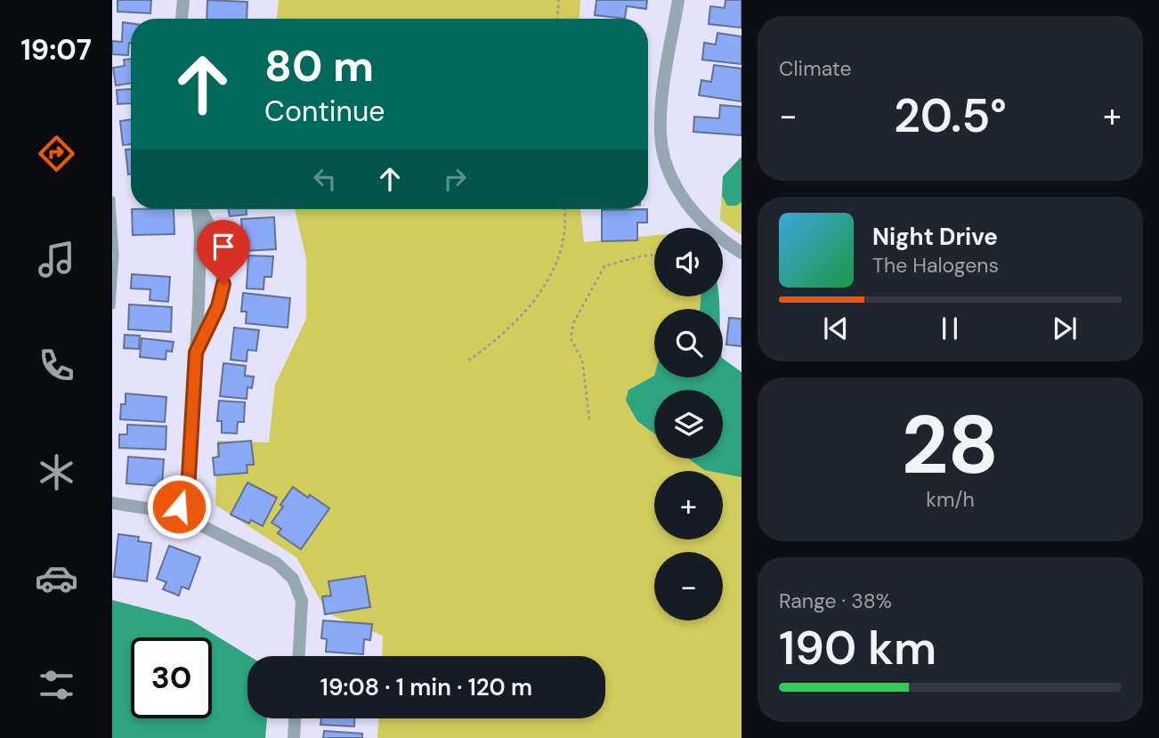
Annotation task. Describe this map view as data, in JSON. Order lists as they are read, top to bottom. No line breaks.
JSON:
{"page":{"tabs":"19:07","tile":["Climate",["28","km/h"],["Range · 38%","190 km"]],"turn":["80 m","Continue"],"heat":["−","20.5°","+"],"song":["Night Drive","The Halogens"],"map_buttons":["+","−"],"limit":"30","trip":"19:08 · 1 min · 120 m"}}
